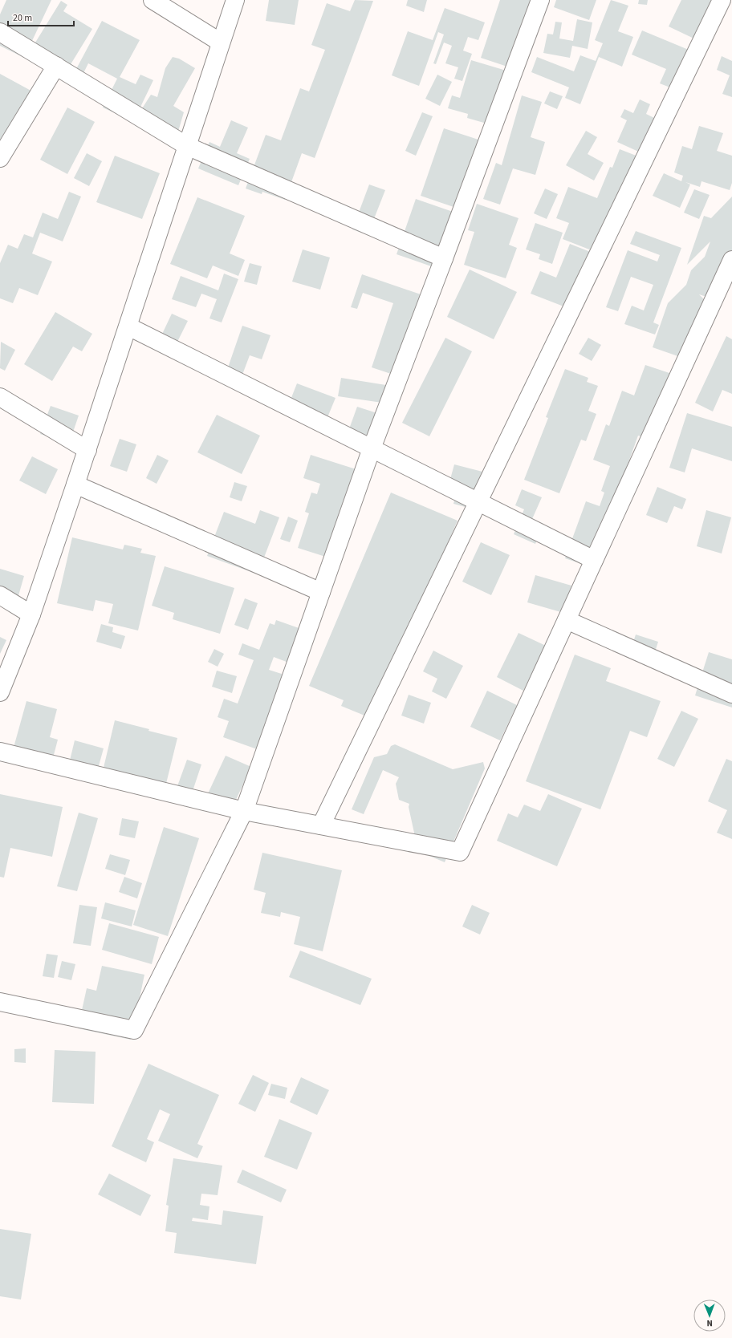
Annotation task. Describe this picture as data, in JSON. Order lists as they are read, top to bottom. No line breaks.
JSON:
{"scale_bar":"20 m","north":"bottom"}
